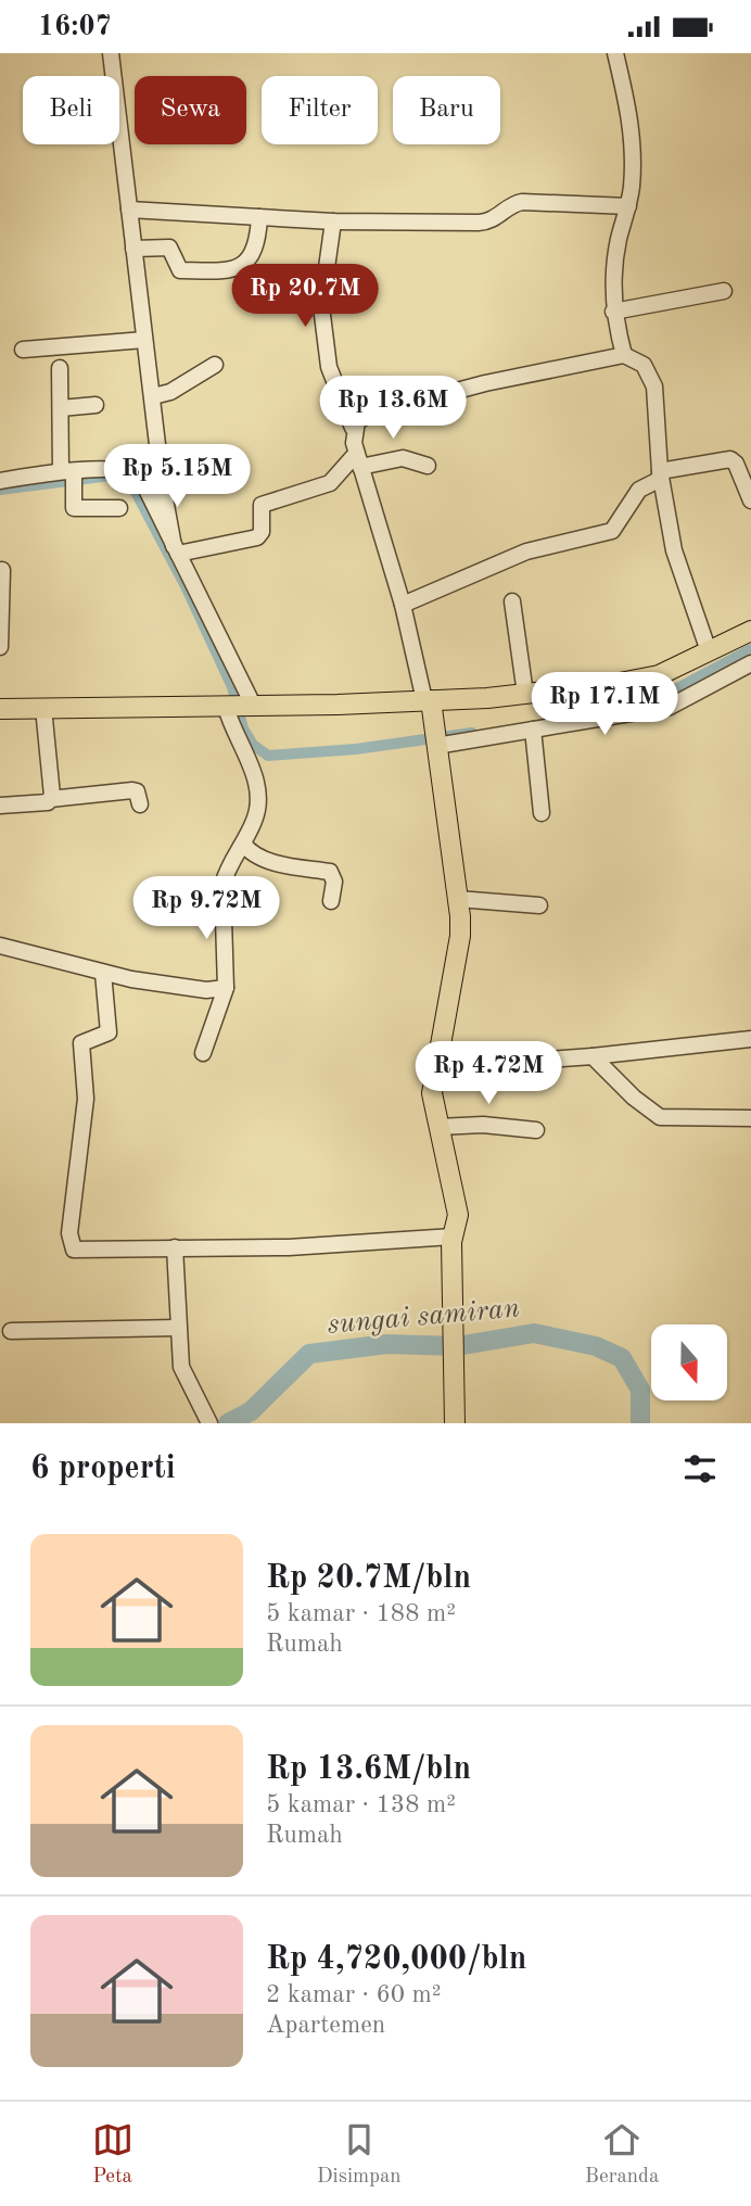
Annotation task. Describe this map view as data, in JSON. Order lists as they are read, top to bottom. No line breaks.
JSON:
{"water":["sungai samiran"],"north":"bottom","page":{"status":"16:07","chip":["Beli","Sewa","Filter","Baru"],"price":["Rp 20.7M","Rp 13.6M","Rp 5.15M","Rp 17.1M","Rp 9.72M","Rp 4.72M"],"heading":"6 properti","list":[{"name":"Rp 20.7M/bln","note":"5 kamar · 188 m² · Rumah"},{"name":"Rp 13.6M/bln","note":"5 kamar · 138 m² · Rumah"},{"name":"Rp 4,720,000/bln","note":"2 kamar · 60 m² · Apartemen"}],"tabs":["Peta","Disimpan","Beranda"]}}
